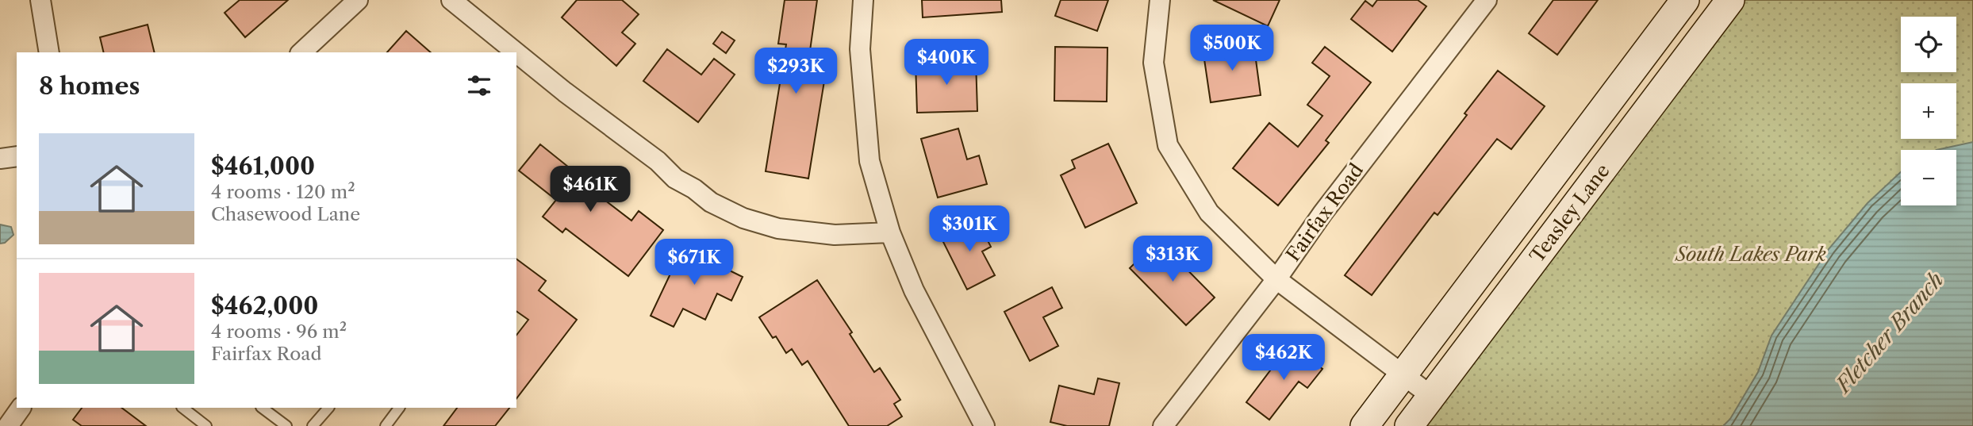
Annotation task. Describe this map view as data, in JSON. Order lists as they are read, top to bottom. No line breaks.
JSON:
{"streets":{"main road":["Teasley Lane"],"street":["Fairfax Road"]},"water":["Fletcher Branch"],"parks":["South Lakes Park"],"page":{"map_buttons":["+","−"],"price":["$500K","$400K","$293K","$461K","$301K","$313K","$671K","$462K"],"heading":"8 homes","list":[{"name":"$461,000","note":"4 rooms · 120 m² · Chasewood Lane"},{"name":"$462,000","note":"4 rooms · 96 m² · Fairfax Road"}]}}
